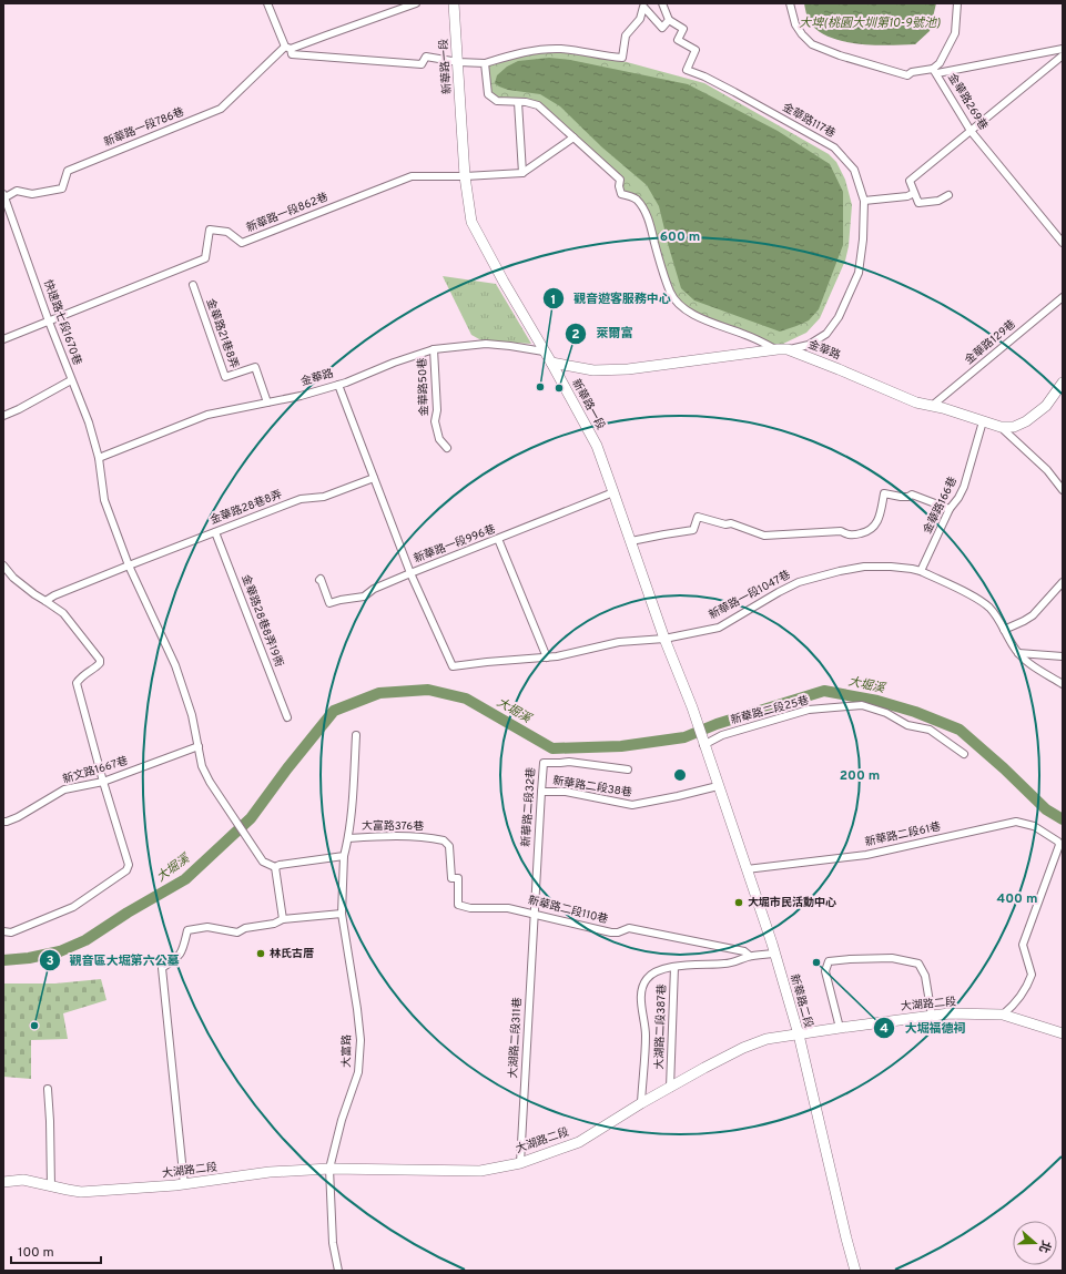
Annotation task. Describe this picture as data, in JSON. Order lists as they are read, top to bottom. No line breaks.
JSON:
{"streets":{"street":["新華路一段","金華路269巷","金華路117巷","新華路一段786巷","新華路一段862巷","快速路七段1670巷","金華路21巷8弄","金華路129巷","金華路","金華路50巷","金華路166巷","金華路28巷8弄","新華路一段996巷","新華路一段1047巷","金華路28巷8弄19衖","新華路二段25巷","新文路1667巷","新華路二段38巷","新華路二段32巷","大富路376巷","新華路二段61巷","新華路二段110巷","新華路二段","大湖路二段","大湖路二段387巷","大湖路二段311巷","大富路"]},"crossings":[["新華路一段","新華路一段862巷"],["新華路一段","金華路"],["新華路一段","新華路一段996巷"],["新華路一段","新華路一段1047巷"],["新華路一段","新華路二段25巷"],["新華路一段","新華路二段"],["金華路117巷","金華路"],["新華路一段786巷","快速路七段1670巷"],["新華路一段862巷","快速路七段1670巷"],["快速路七段1670巷","金華路"],["快速路七段1670巷","金華路28巷8弄"],["快速路七段1670巷","新文路1667巷"],["金華路21巷8弄","金華路"],["金華路129巷","金華路"],["金華路","金華路50巷"],["金華路","金華路166巷"],["金華路166巷","新華路一段1047巷"],["金華路28巷8弄","金華路28巷8弄19衖"],["新華路一段996巷","新華路一段1047巷"],["新華路二段25巷","新華路二段"],["新華路二段38巷","新華路二段32巷"],["新華路二段38巷","新華路二段"],["新華路二段32巷","新華路二段110巷"],["新華路二段32巷","大湖路二段311巷"],["大富路376巷","新華路二段110巷"],["大富路376巷","大富路"],["新華路二段61巷","新華路二段"],["新華路二段61巷","大湖路二段"],["新華路二段110巷","大湖路二段311巷"],["新華路二段","大湖路二段"],["大湖路二段","大湖路二段387巷"],["大湖路二段","大湖路二段311巷"],["大湖路二段","大富路"]],"water":["大埤(桃園大圳第10-9號池)","大堀溪"],"places":["觀音遊客服務中心","萊爾富","大堀市民活動中心","林氏古厝","大堀福德祠","觀音區大堀第六公墓"],"scale_bar":"100 m","north":"right","rings":["600 m","200 m","400 m"]}
